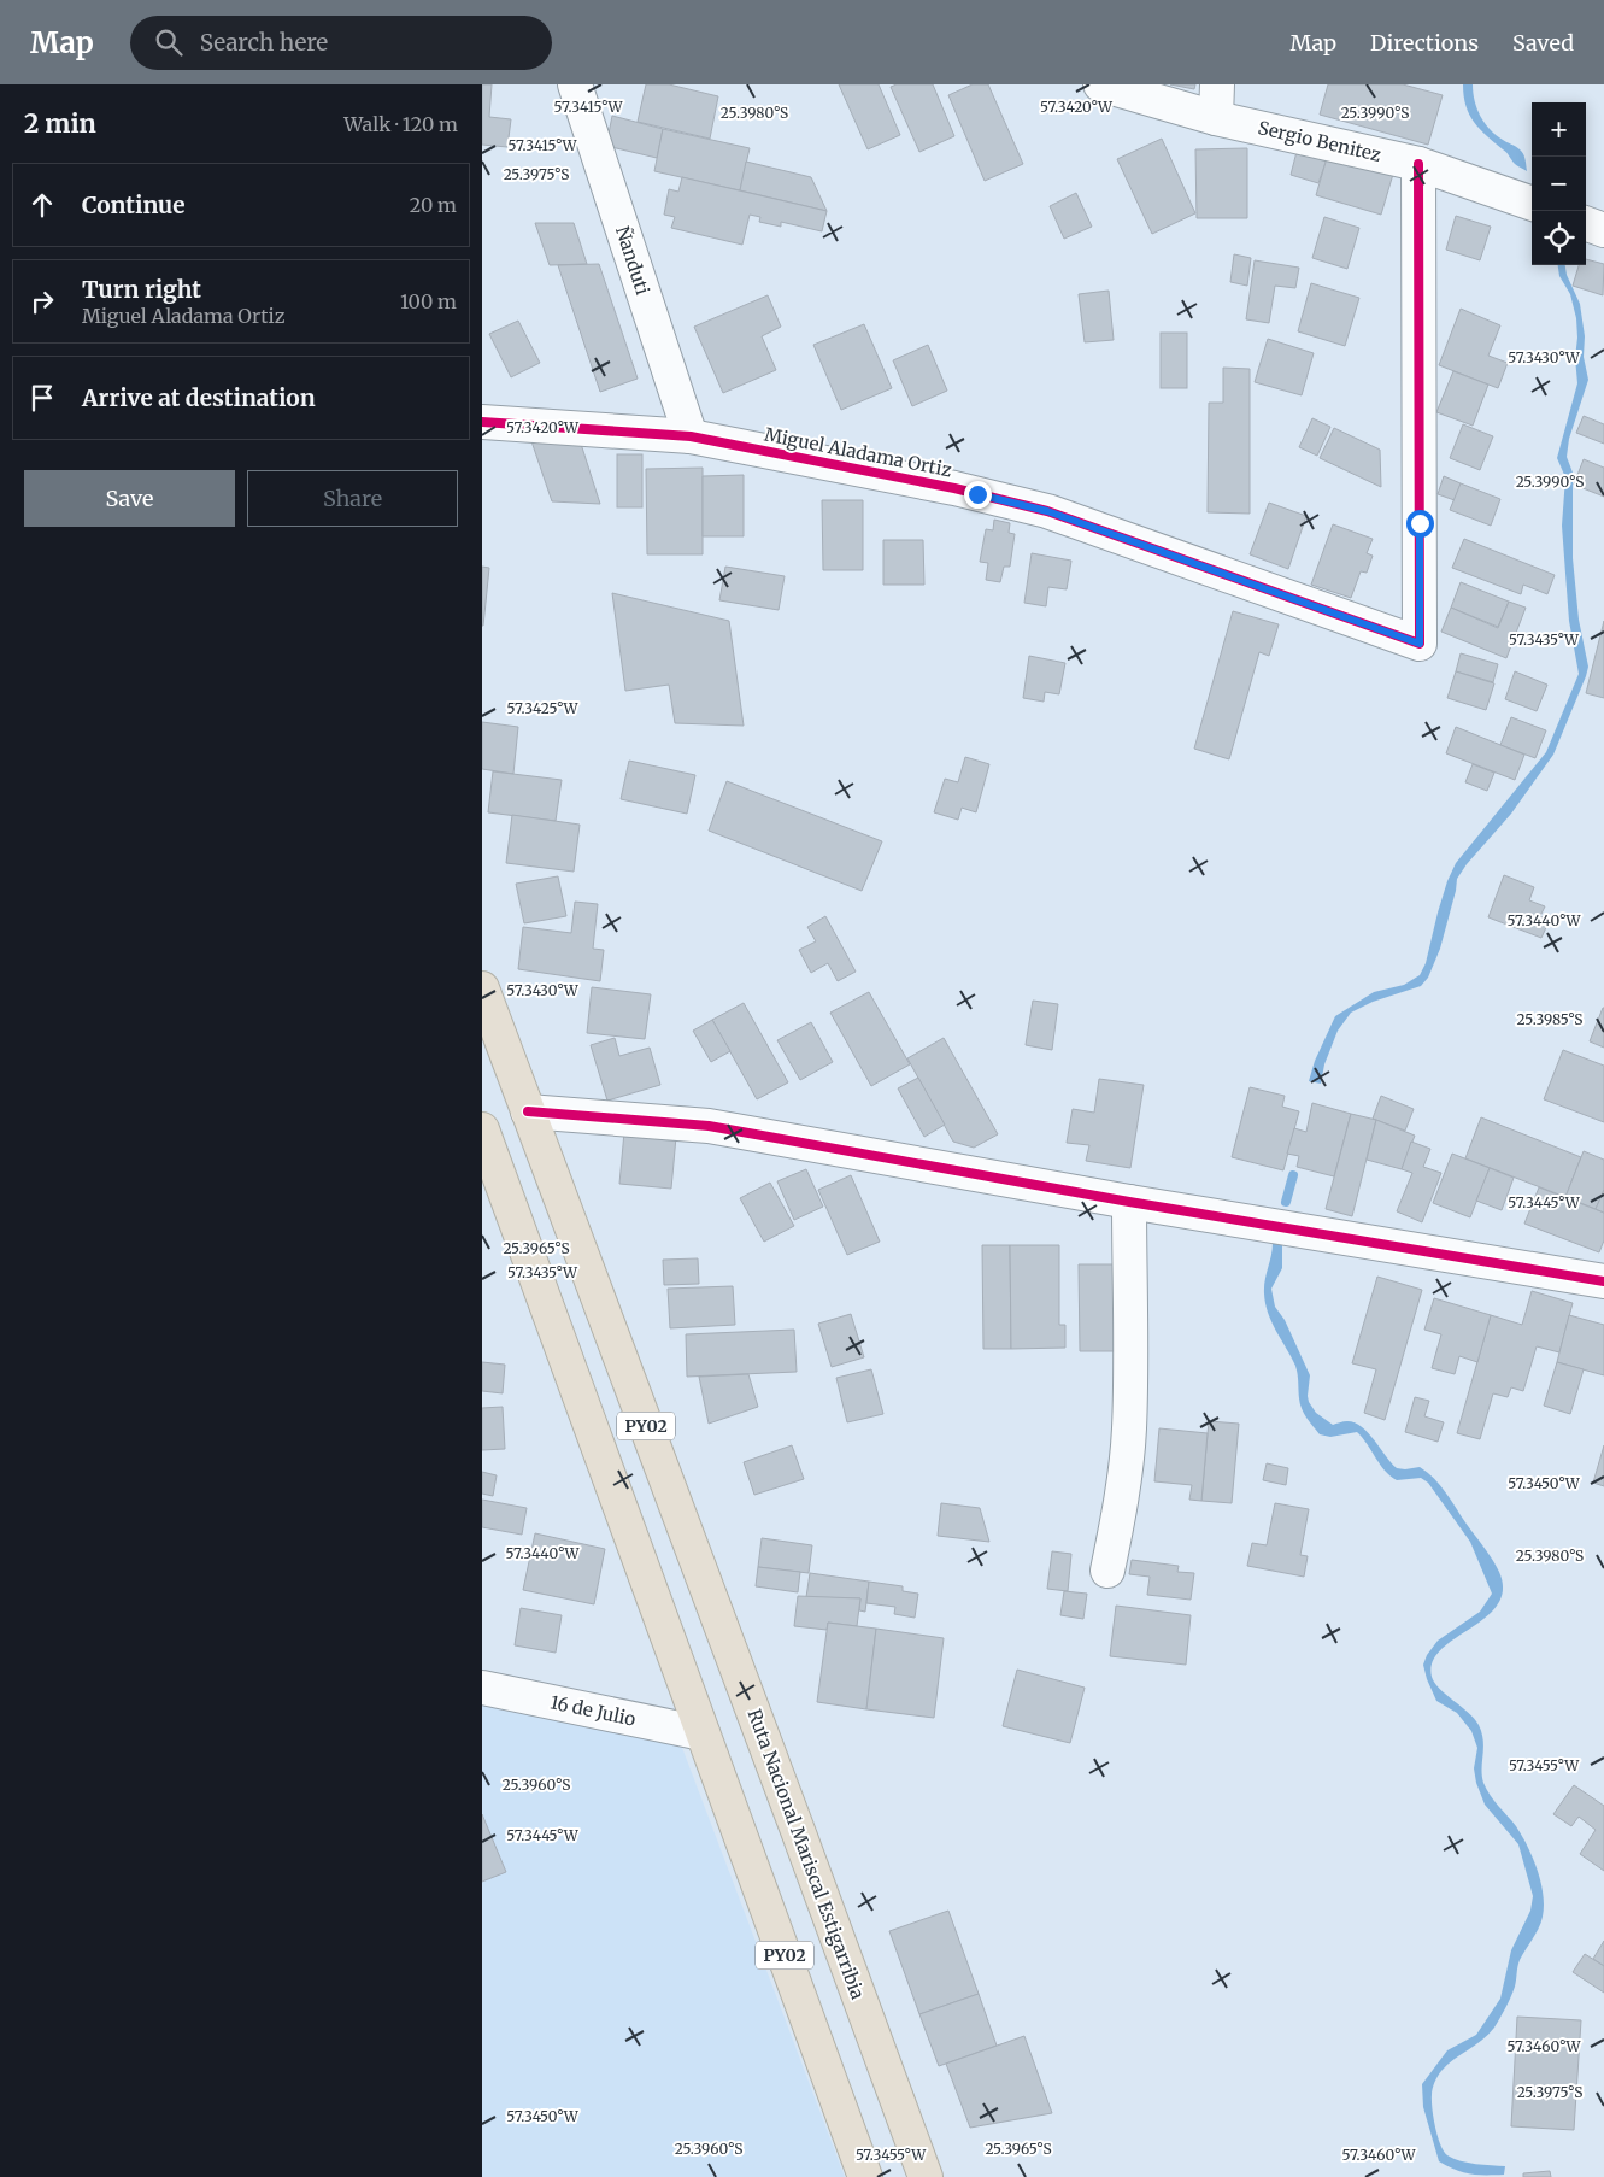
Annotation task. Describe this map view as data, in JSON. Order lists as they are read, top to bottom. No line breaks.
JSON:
{"streets":{"highway":["PY02","Ruta Nacional Mariscal Estigarribia"],"street":["Sergio Benitez","Ñanduti","Miguel Aladama Ortiz","16 de Julio"]},"crossings":[["Sergio Benitez","Miguel Aladama Ortiz"],["Ñanduti","Miguel Aladama Ortiz"],["PY02","16 de Julio"]],"page":{"header":"Map","search":"Search here","nav":["Map","Directions","Saved"],"heading":["2 min","Walk · 120 m"],"map_buttons":["+","−"],"list":[["Continue","20 m"],["Turn right","Miguel Aladama Ortiz","100 m"],"Arrive at destination"],"buttons":["Save","Share"]},"coordinates":["57.3420°W","57.3415°W","25.3980°S","25.3990°S","25.3975°S","57.3430°W","57.3435°W","57.3425°W","57.3440°W","25.3985°S","57.3445°W","25.3965°S","57.3450°W","57.3455°W","25.3960°S","57.3460°W"]}
